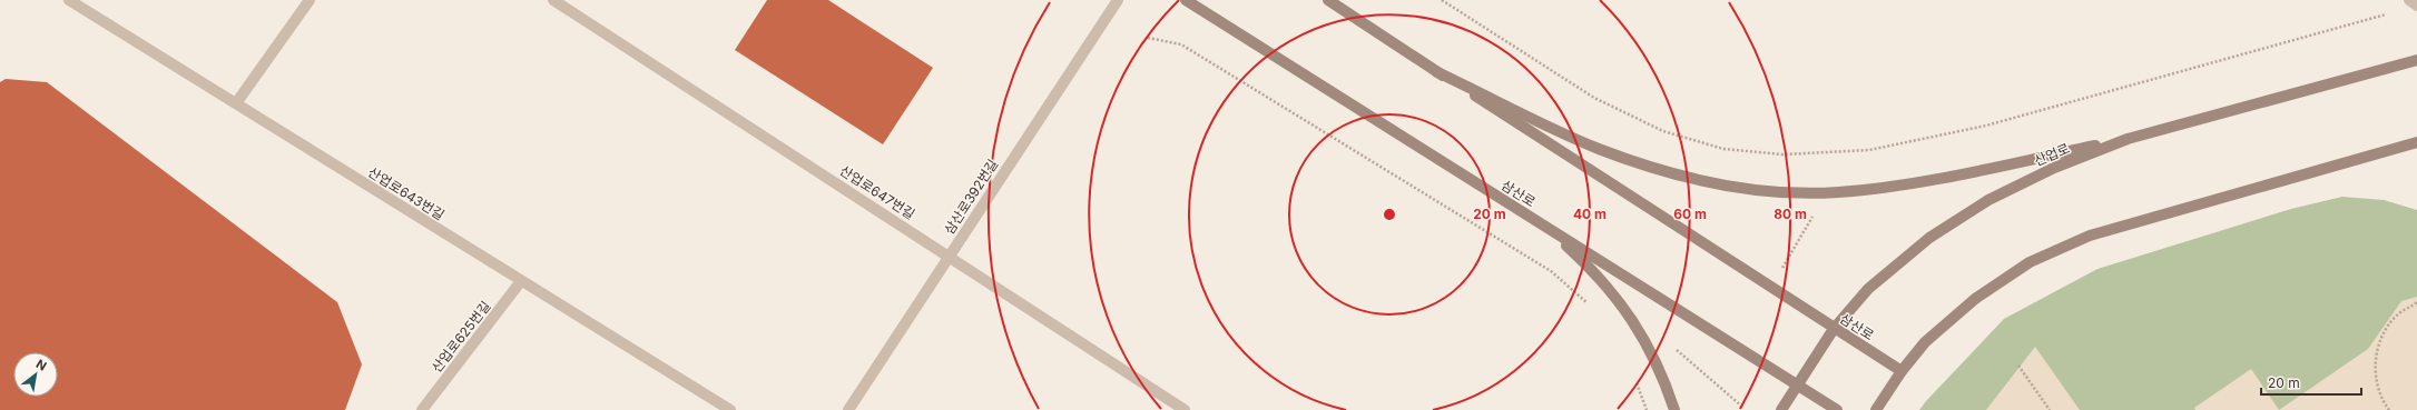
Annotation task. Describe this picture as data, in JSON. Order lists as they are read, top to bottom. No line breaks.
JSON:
{"streets":{"main road":["산업로","삼산로"],"street":["산업로647번길","산업로643번길","삼산로392번길","산업로625번길"]},"crossings":[["산업로","삼산로"],["산업로647번길","삼산로392번길"],["산업로643번길","산업로625번길"]],"scale_bar":"20 m","north":"top right","rings":["20 m","40 m","60 m","80 m"]}
